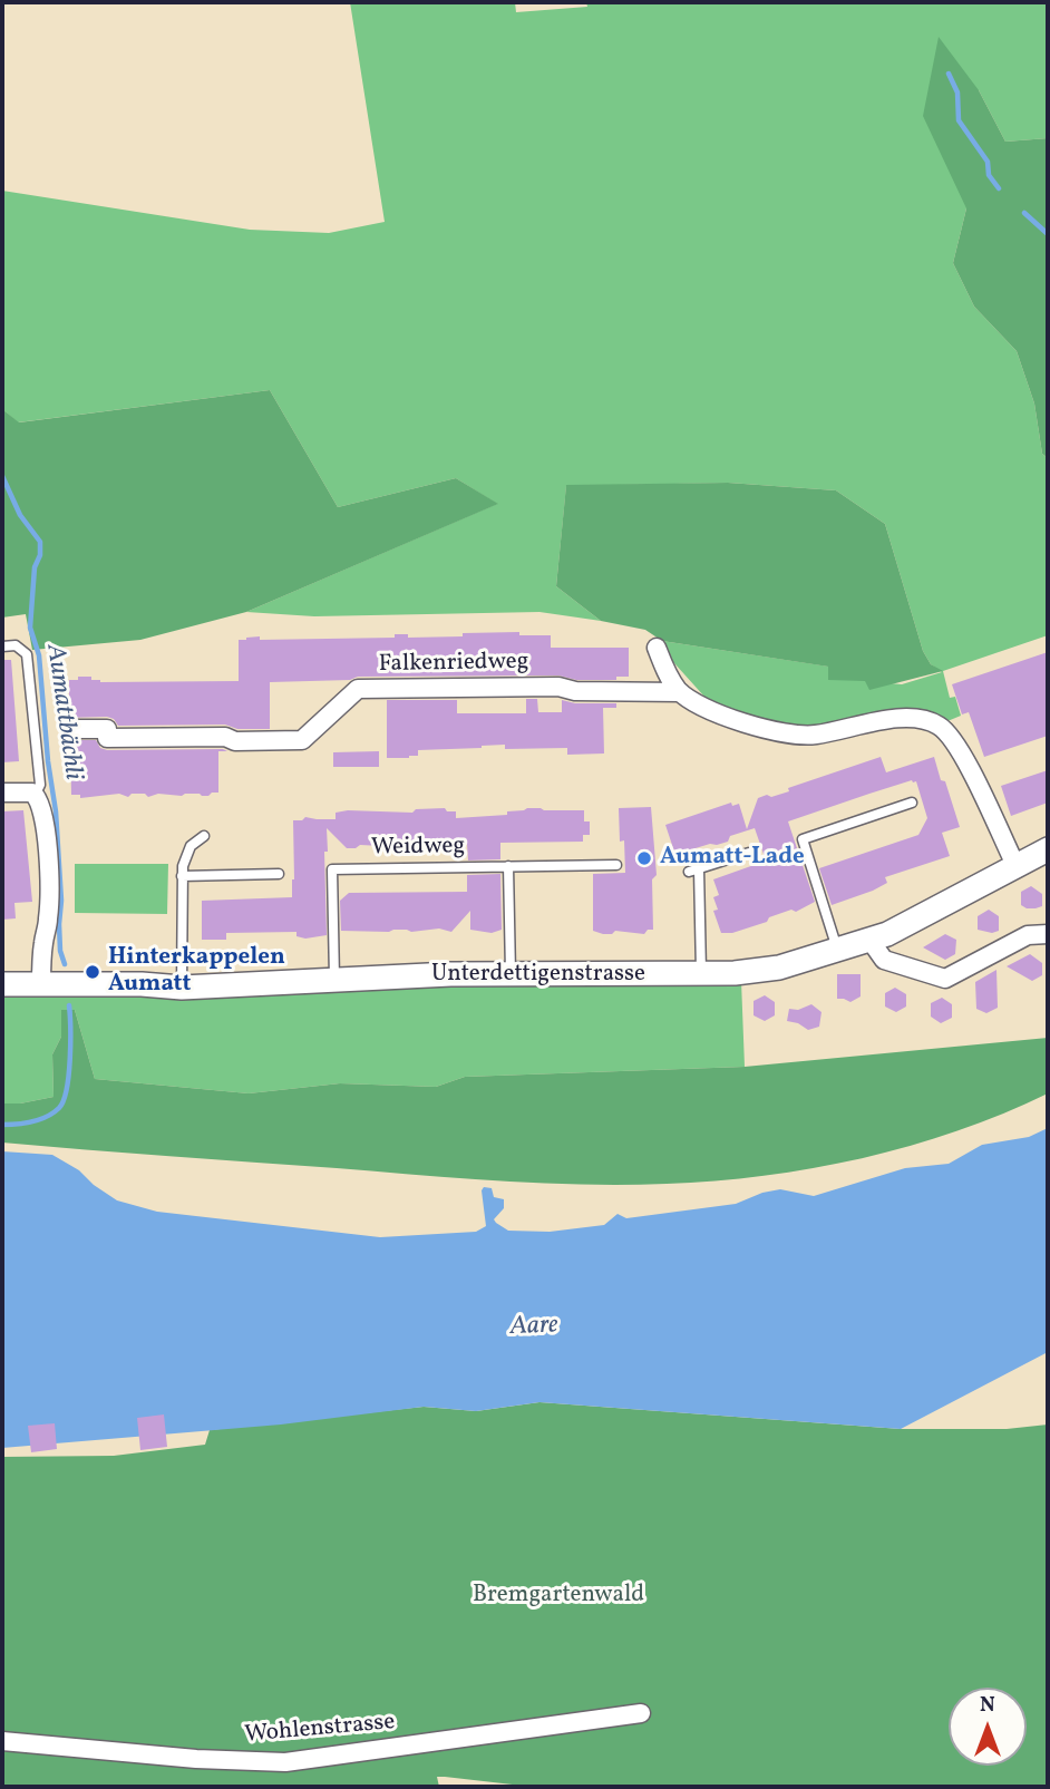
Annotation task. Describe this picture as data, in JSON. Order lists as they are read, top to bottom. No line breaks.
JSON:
{"streets":{"street":["Falkenriedweg","Unterdettigenstrasse","Wohlenstrasse"],"lane":["Weidweg"]},"crossings":[["Falkenriedweg","Unterdettigenstrasse"],["Weidweg","Unterdettigenstrasse"]],"water":["Aumattbächli","Aare"],"parks":["Bremgartenwald"],"places":["Aumatt-Lade","Hinterkappelen Aumatt"],"north":"top"}
